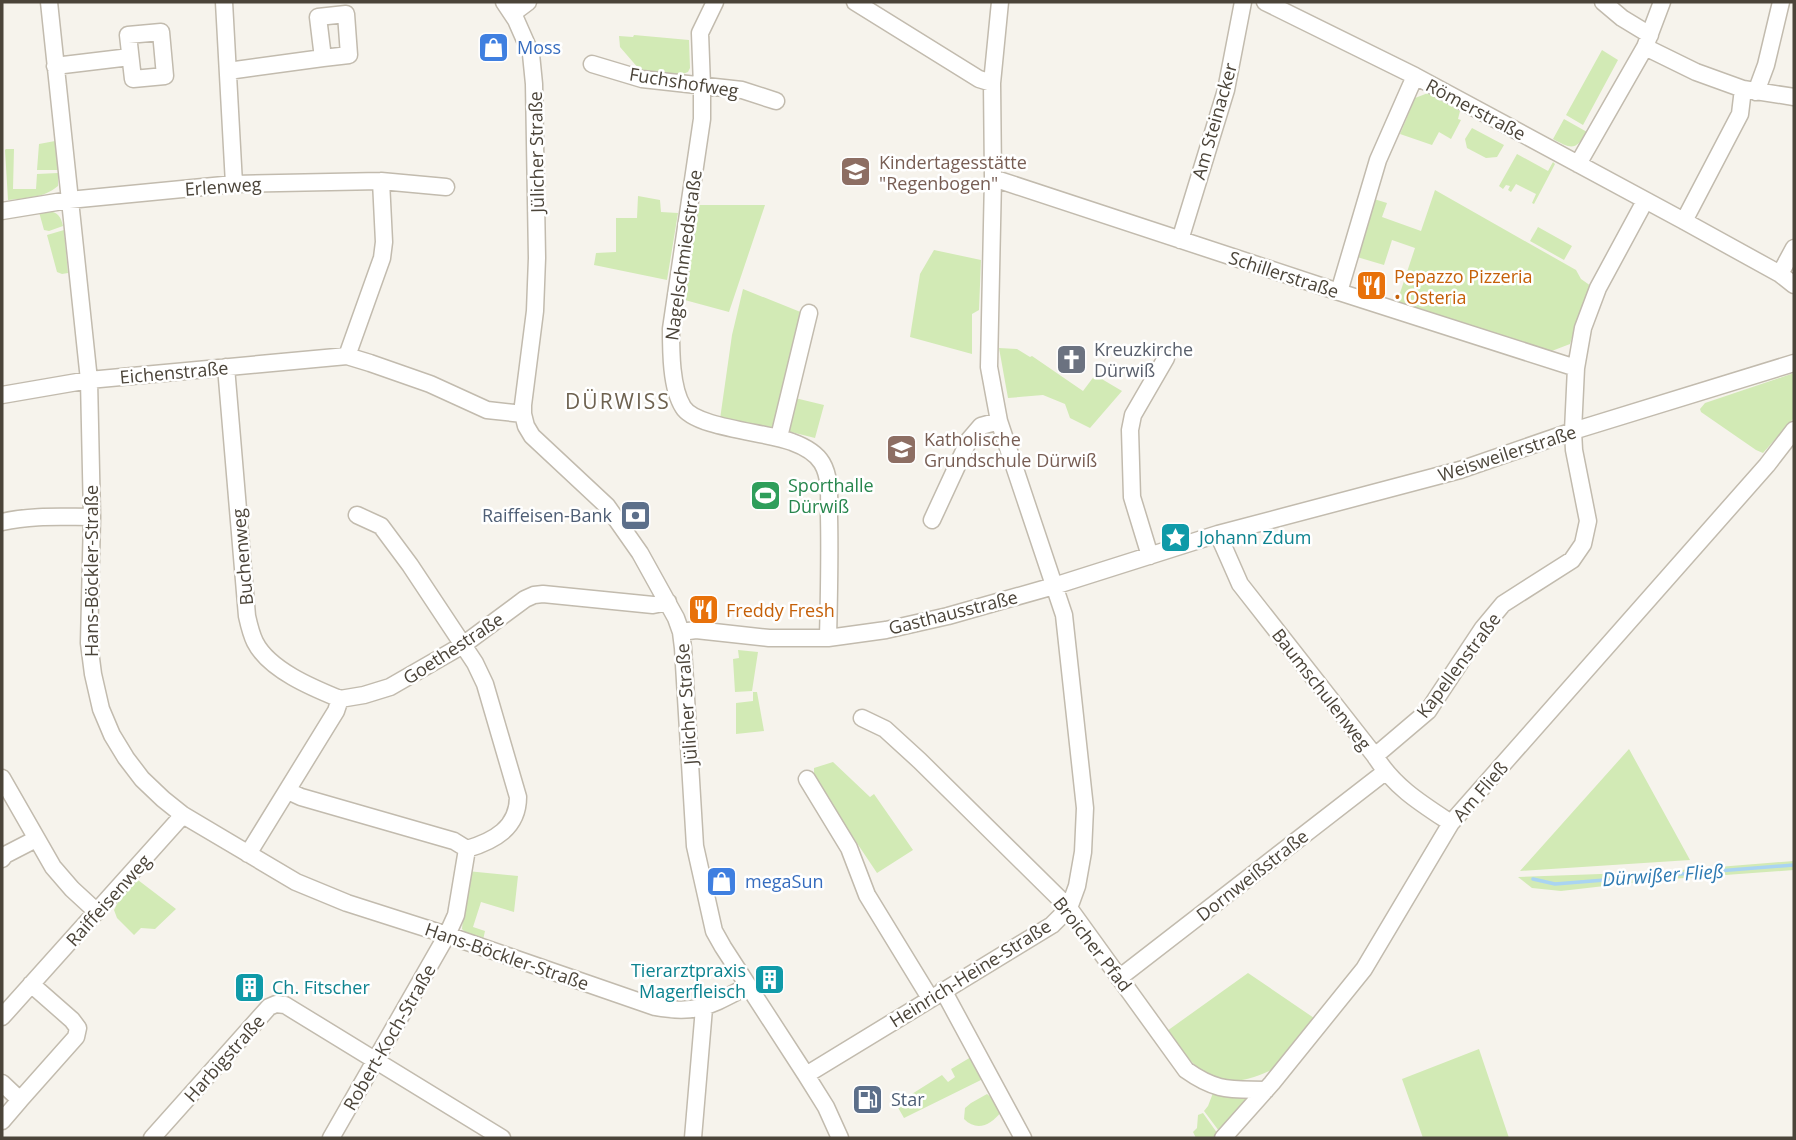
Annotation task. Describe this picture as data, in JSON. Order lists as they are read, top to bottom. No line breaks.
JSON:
{"streets":{"street":["Fuchshofweg","Römerstraße","Am Steinacker","Jülicher Straße","Erlenweg","Nagelschmiedstraße","Schillerstraße","Eichenstraße","Weisweilerstraße","Buchenweg","Hans-Böckler-Straße","Gasthausstraße","Goethestraße","Kapellenstraße","Baumschulenweg","Am Fließ","Dornweißstraße","Raiffeisenweg","Broicher Pfad","Heinrich-Heine-Straße","Robert-Koch-Straße","Harbigstraße"]},"crossings":[["Fuchshofweg","Nagelschmiedstraße"],["Römerstraße","Kapellenstraße"],["Am Steinacker","Schillerstraße"],["Jülicher Straße","Eichenstraße"],["Jülicher Straße","Hans-Böckler-Straße"],["Jülicher Straße","Gasthausstraße"],["Jülicher Straße","Goethestraße"],["Jülicher Straße","Heinrich-Heine-Straße"],["Erlenweg","Hans-Böckler-Straße"],["Nagelschmiedstraße","Gasthausstraße"],["Schillerstraße","Kapellenstraße"],["Schillerstraße","Heinrich-Heine-Straße"],["Eichenstraße","Buchenweg"],["Eichenstraße","Hans-Böckler-Straße"],["Weisweilerstraße","Gasthausstraße"],["Weisweilerstraße","Kapellenstraße"],["Weisweilerstraße","Baumschulenweg"],["Buchenweg","Goethestraße"],["Hans-Böckler-Straße","Raiffeisenweg"],["Hans-Böckler-Straße","Robert-Koch-Straße"],["Gasthausstraße","Baumschulenweg"],["Gasthausstraße","Heinrich-Heine-Straße"],["Kapellenstraße","Baumschulenweg"],["Baumschulenweg","Am Fließ"],["Baumschulenweg","Dornweißstraße"],["Am Fließ","Broicher Pfad"],["Dornweißstraße","Broicher Pfad"],["Broicher Pfad","Heinrich-Heine-Straße"],["Robert-Koch-Straße","Harbigstraße"]],"districts":["DÜRWISS"],"water":["Dürwißer Fließ"],"places":{"shop":["Moss","megaSun"],"school or university":["Kindertagesstätte \"Regenbogen\"","Katholische Grundschule Dürwiß"],"restaurant":["Pepazzo Pizzeria • Osteria","Freddy Fresh"],"church":["Kreuzkirche Dürwiß"],"sports":["Sporthalle Dürwiß"],"bank":["Raiffeisen-Bank"],"place":["Johann Zdum"],"building":["Tierarztpraxis Magerfleisch","Ch. Fitscher"],"fuel station":["Star"]}}
